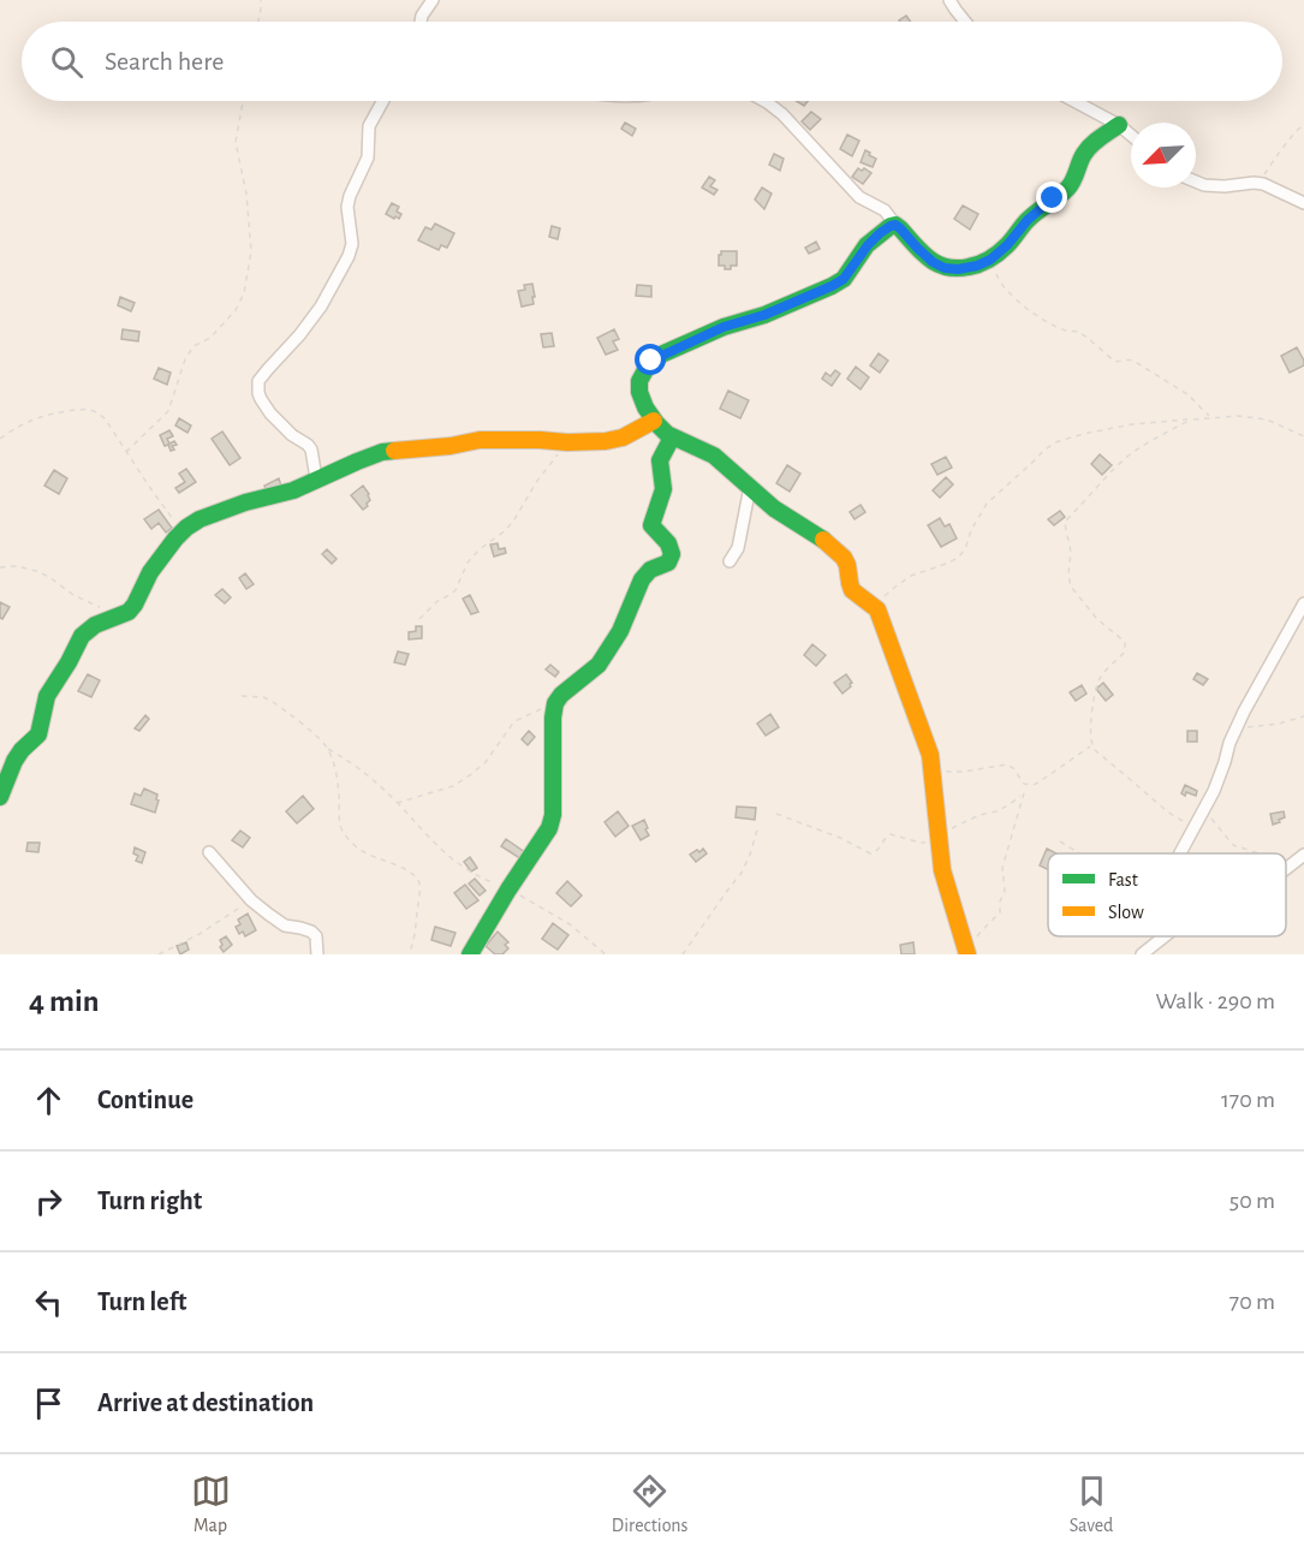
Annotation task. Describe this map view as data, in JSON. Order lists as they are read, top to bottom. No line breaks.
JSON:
{"legend":["Fast","Slow"],"north":"bottom left","page":{"search":"Search here","heading":["4 min","Walk · 290 m"],"list":[["Continue","170 m"],["Turn right","50 m"],["Turn left","70 m"],"Arrive at destination"],"nav":["Map","Directions","Saved"]}}
